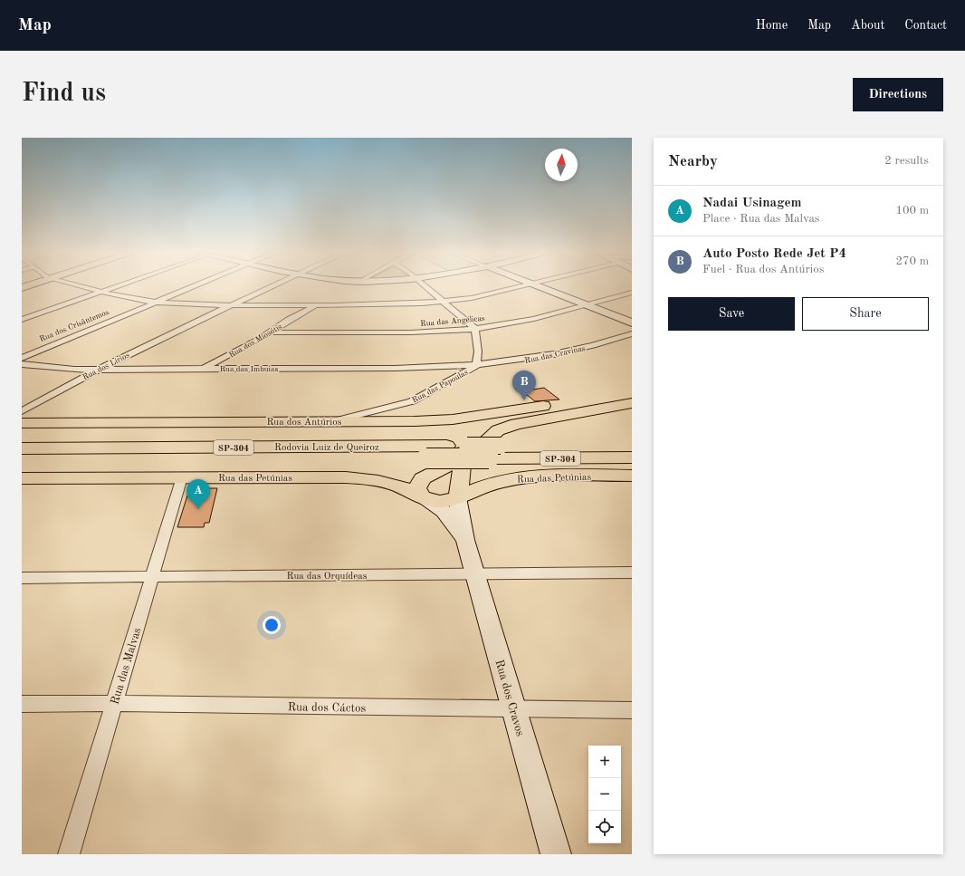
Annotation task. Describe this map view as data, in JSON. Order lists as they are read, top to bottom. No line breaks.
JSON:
{"streets":{"highway":["Rodovia Luiz de Queiroz","SP-304"],"main road":["Rua dos Antúrios","Rua das Petúnias","Rua dos Cravos"],"street":["Rua das Angélicas","Rua dos Crisântemos","Rua dos Miosótis","Rua das Cravinas","Rua dos Lírios","Rua das Imbuias","Rua das Papoulas","Rua das Orquídeas","Rua das Malvas","Rua dos Cáctos"]},"crossings":[["Rua das Angélicas","Rua dos Miosótis"],["Rua das Angélicas","Rua das Papoulas"],["Rua dos Miosótis","Rua das Imbuias"],["Rua das Cravinas","Rua das Imbuias"],["Rua das Cravinas","Rua das Papoulas"],["Rua dos Lírios","Rua das Imbuias"],["Rua das Imbuias","Rua das Papoulas"],["Rua das Papoulas","Rua dos Antúrios"],["Rua das Petúnias","Rua das Malvas"],["Rua das Petúnias","Rua dos Cravos"],["Rua das Orquídeas","Rua das Malvas"],["Rua das Orquídeas","Rua dos Cravos"],["Rua das Malvas","Rua dos Cáctos"],["Rua dos Cravos","Rua dos Cáctos"]],"north":"top","page":{"header":"Map","nav":["Home","Map","About","Contact"],"buttons":["Directions",["Save","Share"]],"title":"Find us","heading":["Nearby","2 results"],"list":[{"mark":"A","name":"Nadai Usinagem","note":"Place · Rua das Malvas","value":"100 m"},{"mark":"B","name":"Auto Posto Rede Jet P4","note":"Fuel · Rua dos Antúrios","value":"270 m"}],"pins":["B","A"],"map_buttons":["+","−"]}}
